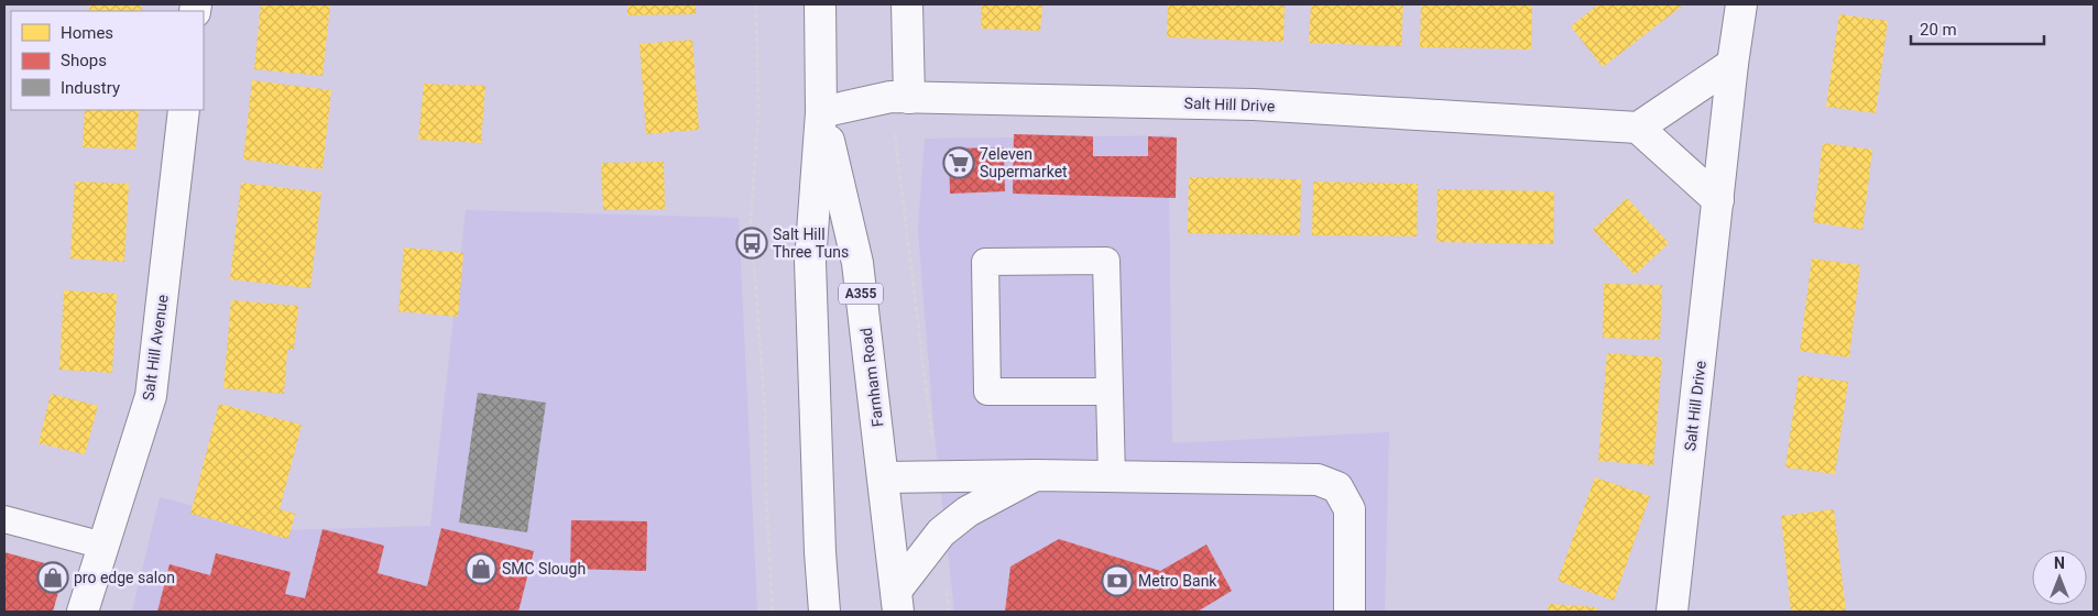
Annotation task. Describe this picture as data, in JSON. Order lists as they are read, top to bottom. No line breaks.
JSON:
{"streets":{"street":["Salt Hill Drive","A355","Salt Hill Avenue","Farnham Road"]},"crossings":[["Salt Hill Drive","Farnham Road"]],"places":{"supermarket":["7eleven Supermarket"],"bus stop":["Salt Hill Three Tuns"],"shop":["SMC Slough","pro edge salon"],"bank":["Metro Bank"]},"legend":["Homes","Shops","Industry"],"scale_bar":"20 m","north":"top"}
